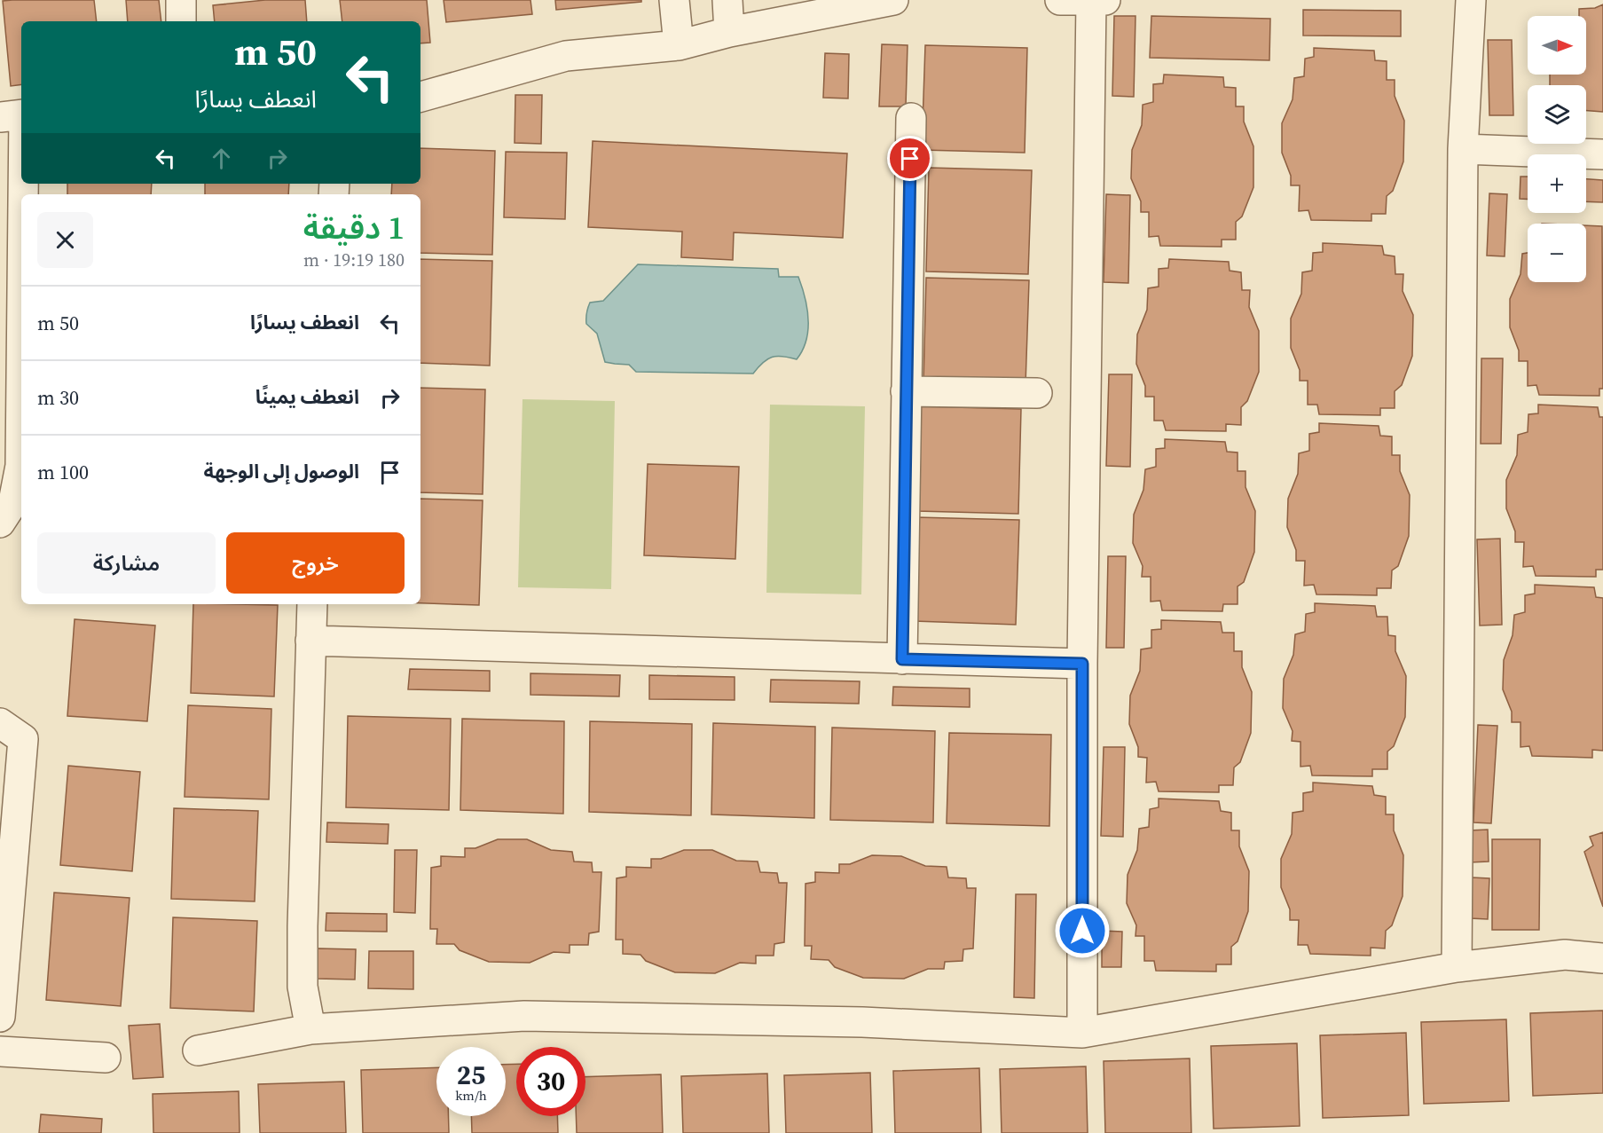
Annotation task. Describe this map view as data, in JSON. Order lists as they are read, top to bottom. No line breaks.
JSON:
{"north":"right","page":{"map_buttons":["+","−"],"turn":["50 m","انعطف يسارًا"],"heading":["1 دقيقة","180 m · 19:19"],"list":[{"name":"انعطف يسارًا","value":"50 m"},{"name":"انعطف يمينًا","value":"30 m"},{"name":"الوصول إلى الوجهة","value":"100 m"}],"buttons":["خروج","مشاركة"],"speed":"25 km/h","limit":"30"}}
